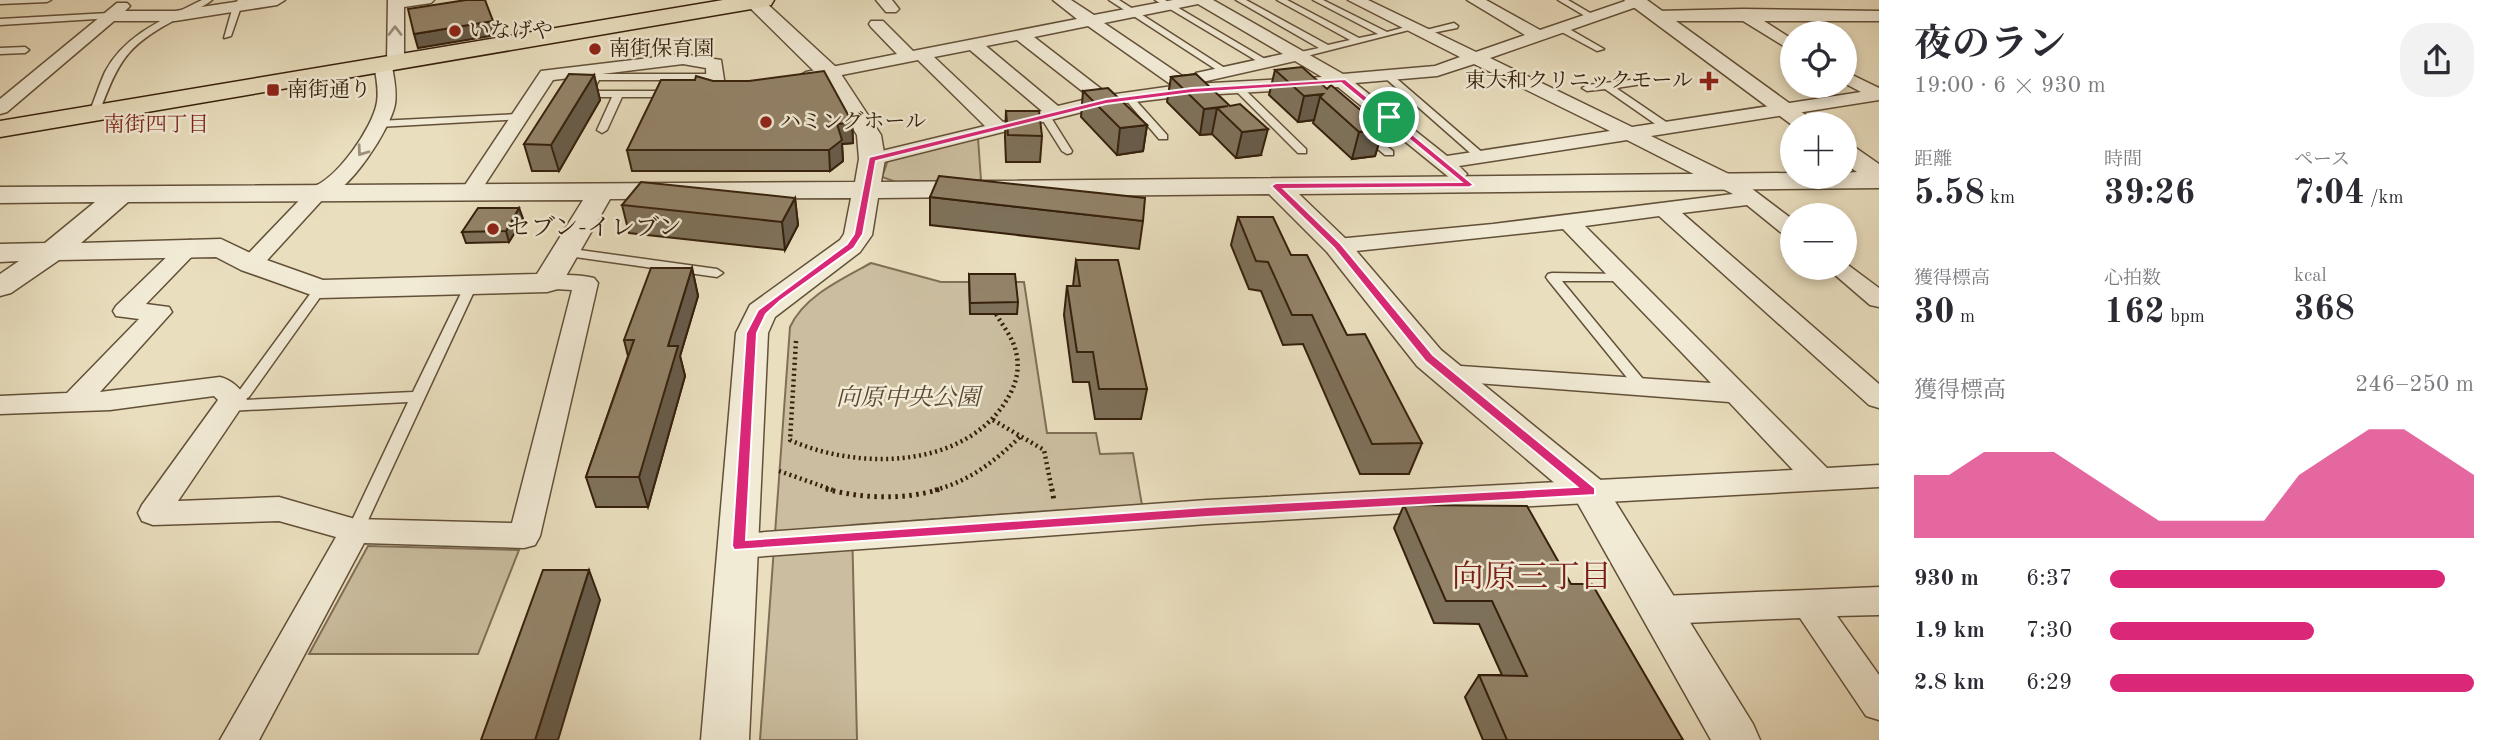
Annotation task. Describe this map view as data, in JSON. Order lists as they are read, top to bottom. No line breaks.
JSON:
{"districts":["南街四丁目","向原三丁目"],"parks":["向原中央公園"],"places":{"other":["いなげや","南街保育園","ハミングホール","セブン-イレブン"],"health":["東大和クリニックモール"],"transit":["南街通り"]},"page":{"heading":["夜のラン","19:00 · 6 × 930 m"],"map_buttons":["+","−"],"stats":[["距離","5.58 km"],["時間","39:26"],["ペース","7:04 /km"],["獲得標高","30 m"],["心拍数","162 bpm"],["kcal","368"]],"chart":["獲得標高","246–250 m"],"list":[{"name":"930 m","note":"6:37"},{"name":"1.9 km","note":"7:30"},{"name":"2.8 km","note":"6:29"}]}}
